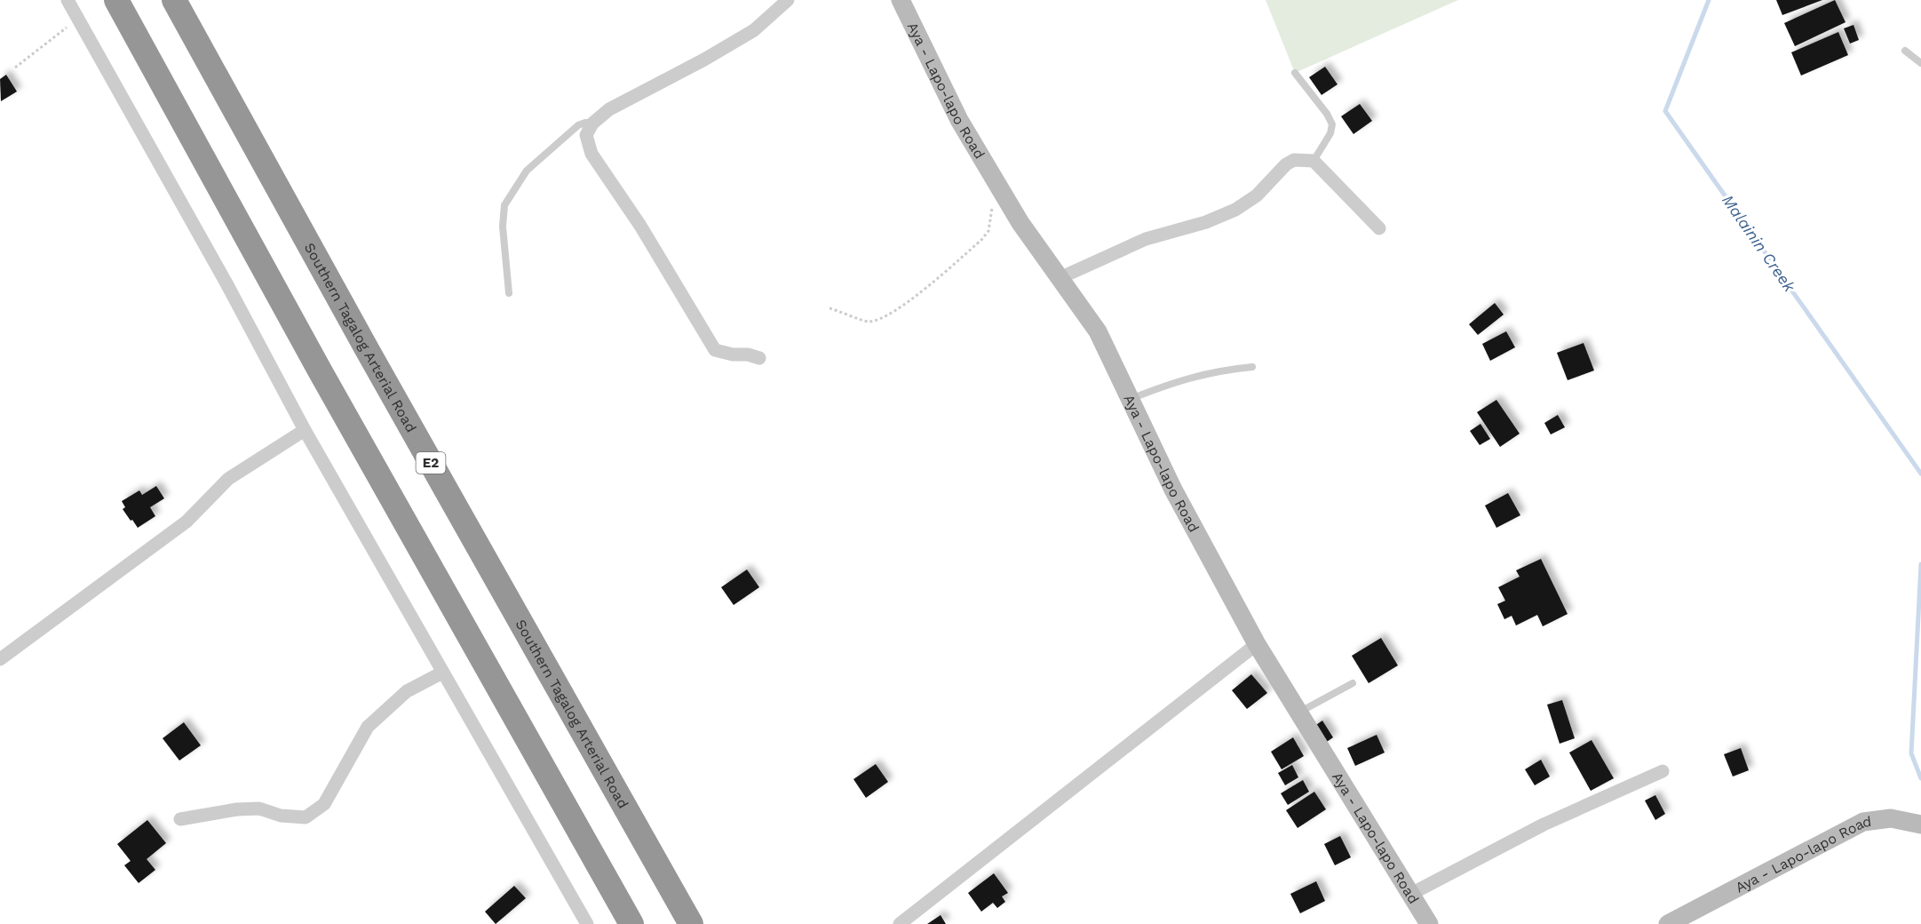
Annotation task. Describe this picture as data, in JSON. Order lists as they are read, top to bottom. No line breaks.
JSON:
{"streets":{"highway":["Southern Tagalog Arterial Road","E2"],"street":["Aya - Lapo-lapo Road"]},"water":["Malainin Creek"]}
